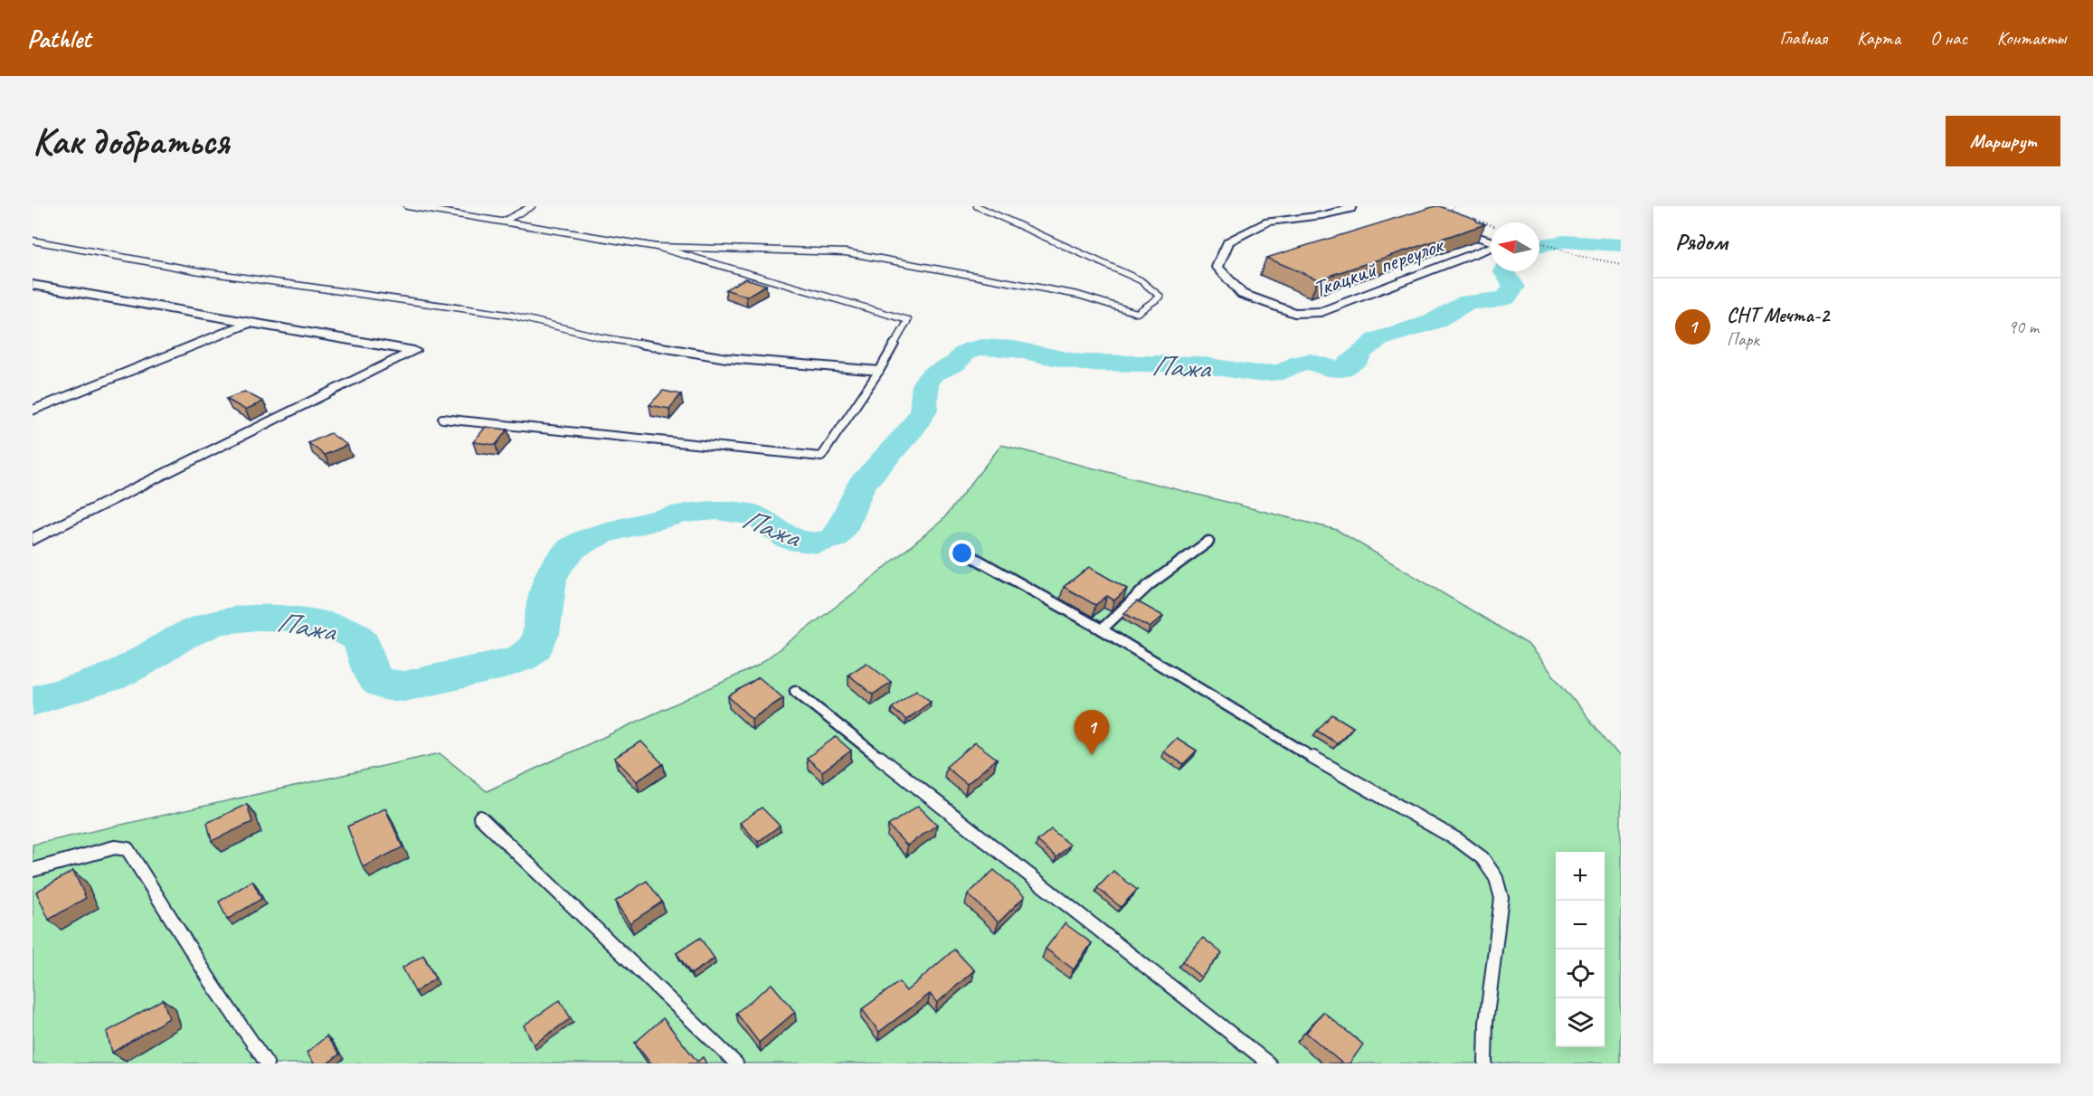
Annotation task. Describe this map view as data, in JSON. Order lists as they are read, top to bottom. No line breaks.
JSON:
{"streets":{"street":["Ткацкий переулок"]},"water":["Пажа"],"north":"left","page":{"header":"Pathlet","nav":["Главная","Карта","О нас","Контакты"],"buttons":"Маршрут","title":"Как добраться","heading":"Рядом","list":[{"mark":"1","name":"СНТ Мечта-2","note":"Парк","value":"90 m"}],"pins":"1","map_buttons":["+","−"]}}
